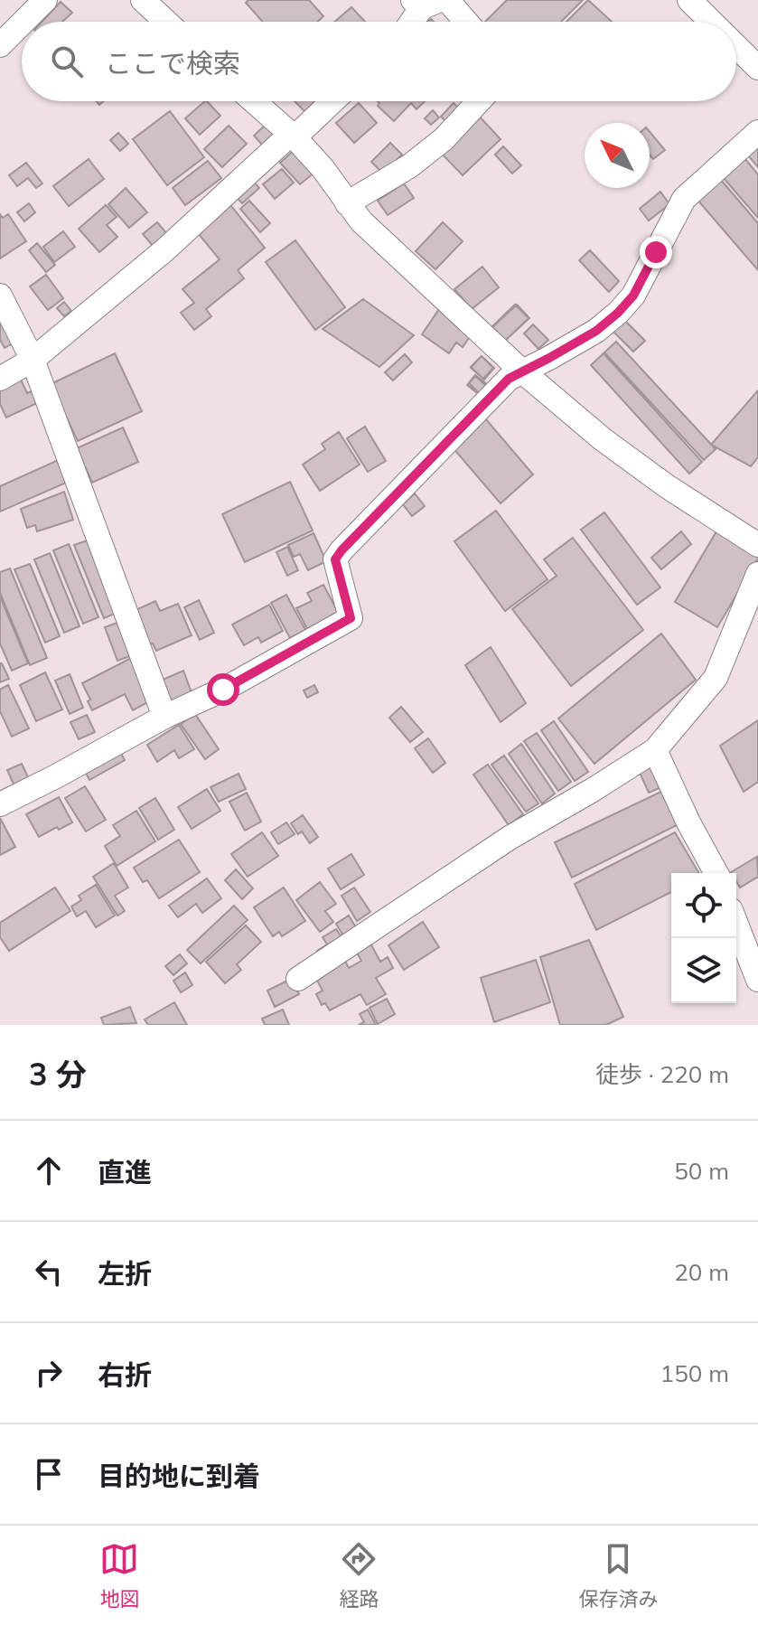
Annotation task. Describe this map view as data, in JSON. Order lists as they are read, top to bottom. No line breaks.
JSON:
{"north":"top left","page":{"search":"ここで検索","heading":["3 分","徒歩 · 220 m"],"list":[["直進","50 m"],["左折","20 m"],["右折","150 m"],"目的地に到着"],"nav":["地図","経路","保存済み"]}}
